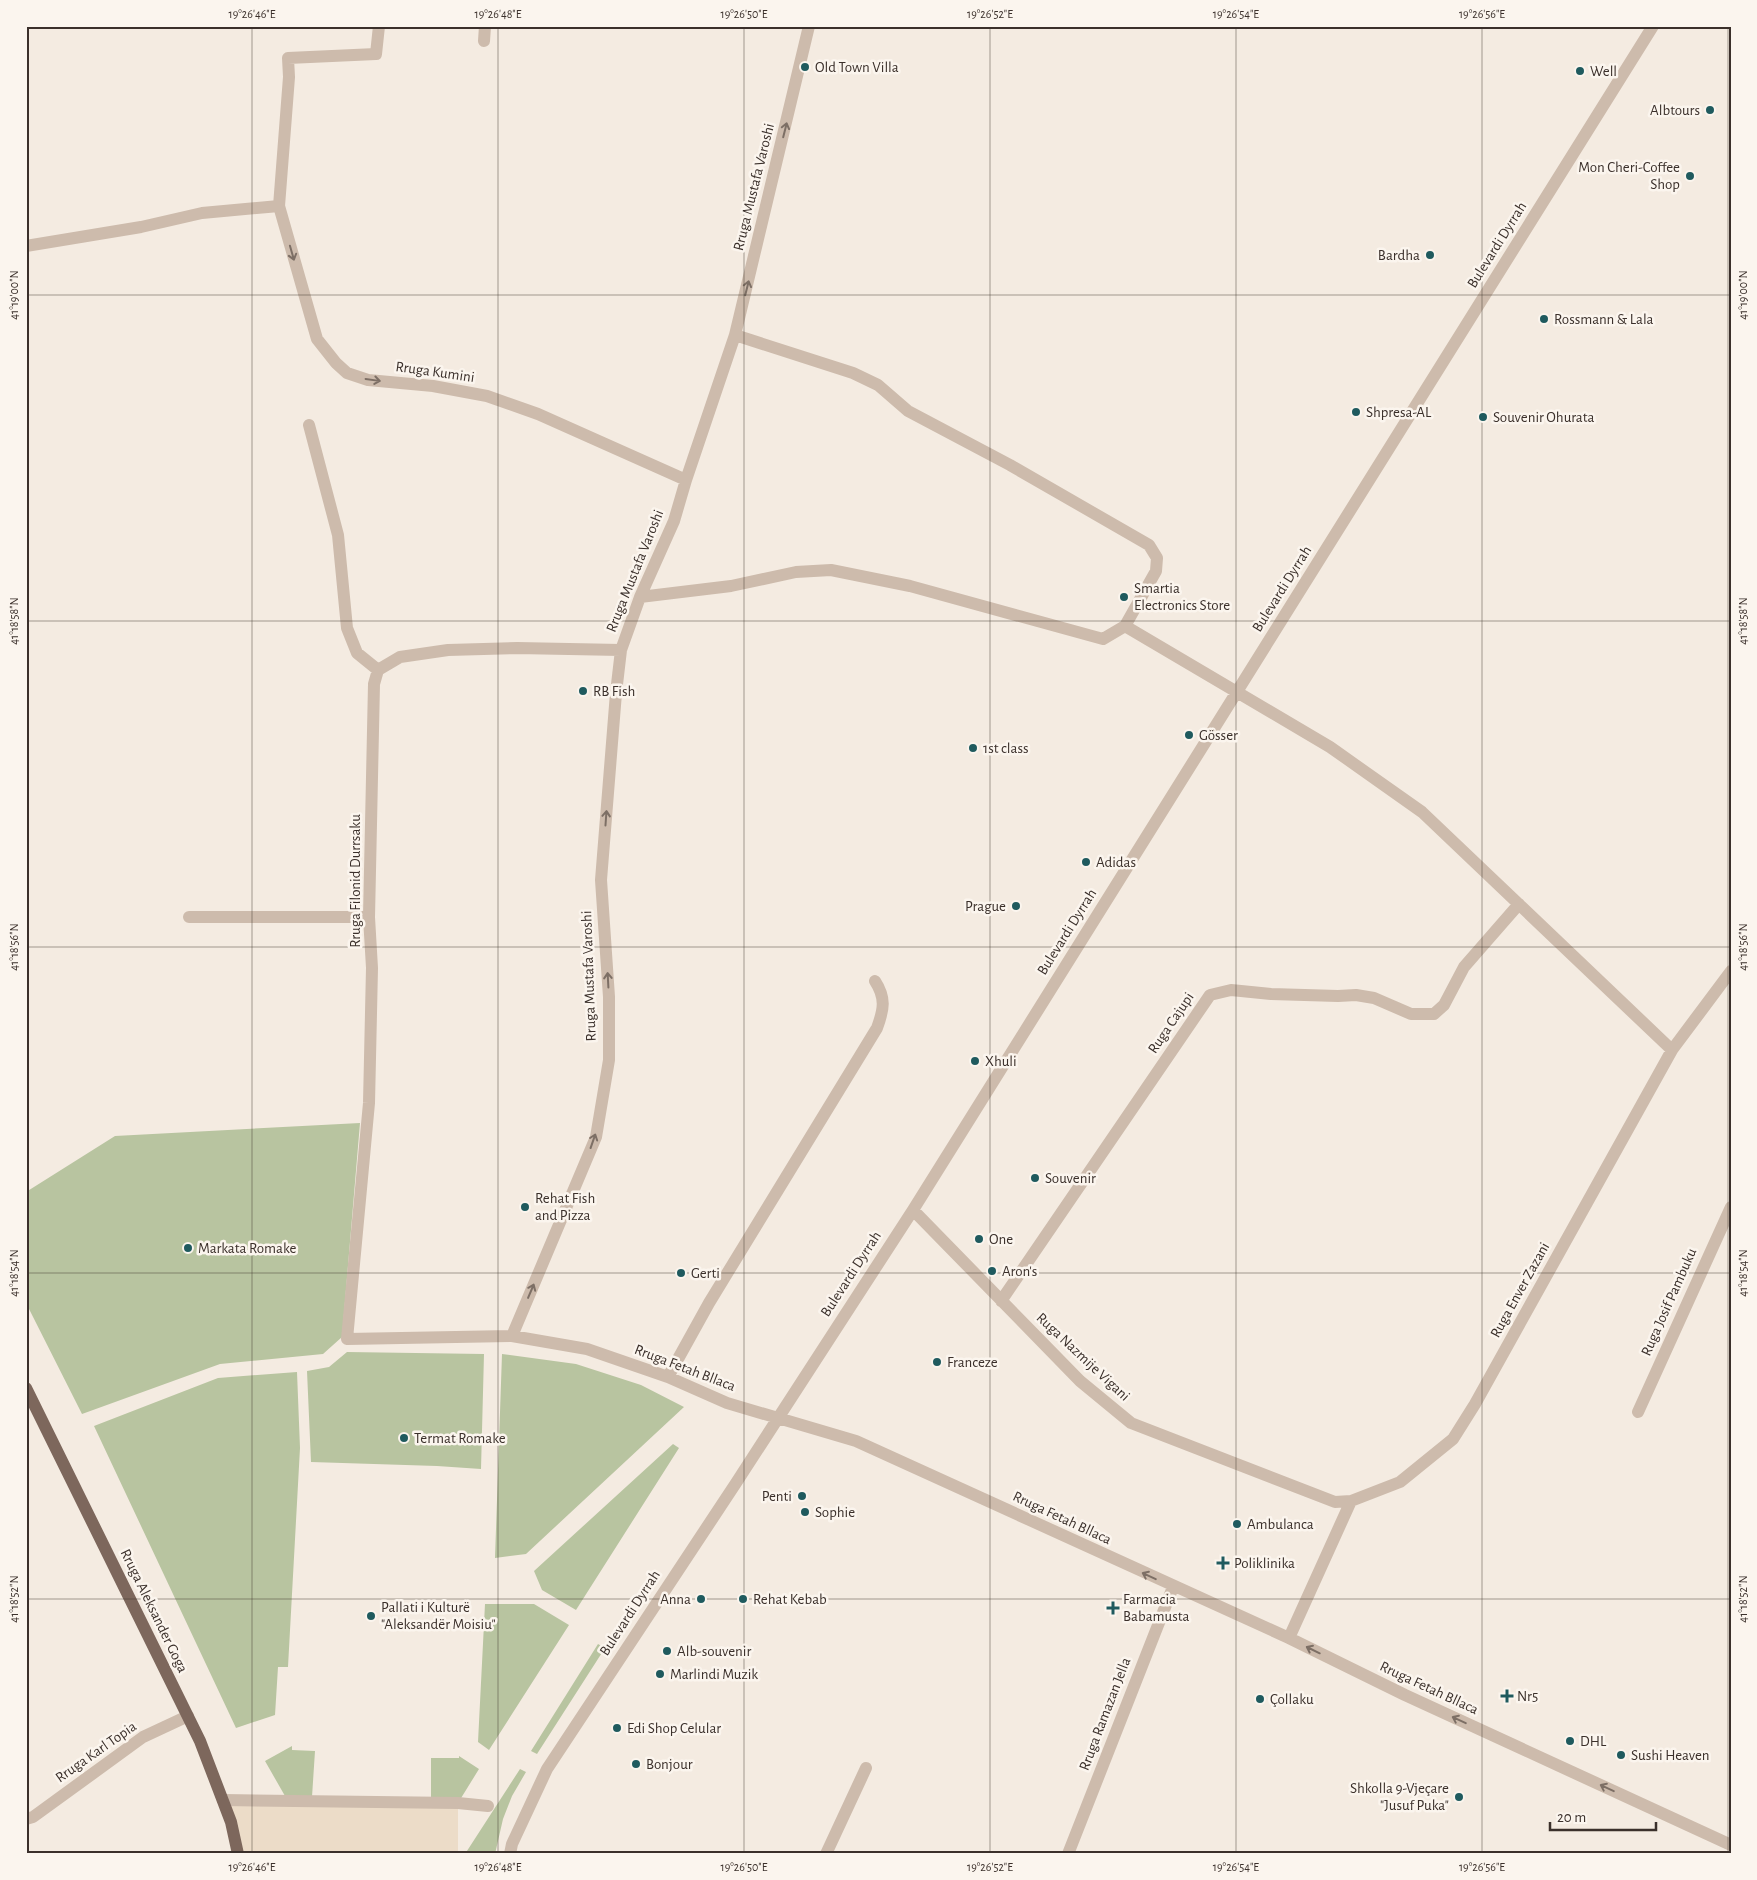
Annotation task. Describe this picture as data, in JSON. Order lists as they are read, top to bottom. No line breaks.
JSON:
{"streets":{"main road":["Rruga Aleksander Goga"],"street":["Rruga Mustafa Varoshi","Bulevardi Dyrrah","Rruga Kumini","Rruga Filonid Durrsaku","Ruga Cajupi","Ruga Enver Zazani","Ruga Josif Pambuku","Ruga Nazmije Vigani","Rruga Fetah Bllaca","Rruga Ramazan Jella","Rruga Karl Topia"]},"crossings":[["Rruga Mustafa Varoshi","Rruga Kumini"],["Rruga Mustafa Varoshi","Rruga Fetah Bllaca"],["Bulevardi Dyrrah","Ruga Nazmije Vigani"],["Bulevardi Dyrrah","Rruga Fetah Bllaca"],["Rruga Filonid Durrsaku","Rruga Fetah Bllaca"],["Ruga Cajupi","Ruga Nazmije Vigani"],["Ruga Enver Zazani","Ruga Nazmije Vigani"],["Rruga Fetah Bllaca","Rruga Ramazan Jella"],["Rruga Aleksander Goga","Rruga Karl Topia"]],"one_way":["Rruga Mustafa Varoshi","Rruga Kumini","Rruga Fetah Bllaca"],"places":{"other":["Old Town Villa","Well","Albtours","Mon Cheri-Coffee Shop","Bardha","Rossmann & Lala","Shpresa-AL","Souvenir Ohurata","Smartia Electronics Store","RB Fish","Gösser","1st class","Adidas","Prague","Xhuli","Souvenir","Rehat Fish and Pizza","One","Markata Romake","Aron's","Gerti","Franceze","Termat Romake","Penti","Sophie","Ambulanca","Anna","Rehat Kebab","Pallati i Kulturë \"Aleksandër Moisiu\"","Alb-souvenir","Marlindi Muzik","Çollaku","Edi Shop Celular","DHL","Sushi Heaven","Bonjour","Shkolla 9-Vjeçare \"Jusuf Puka\""],"health":["Poliklinika","Farmacia Babamusta","Nr5"]},"scale_bar":"20 m","coordinates":["19°26'46\"E","19°26'48\"E","19°26'50\"E","19°26'52\"E","19°26'54\"E","19°26'56\"E","41°19'00\"N","41°18'58\"N","41°18'56\"N","41°18'54\"N","41°18'52\"N"]}
